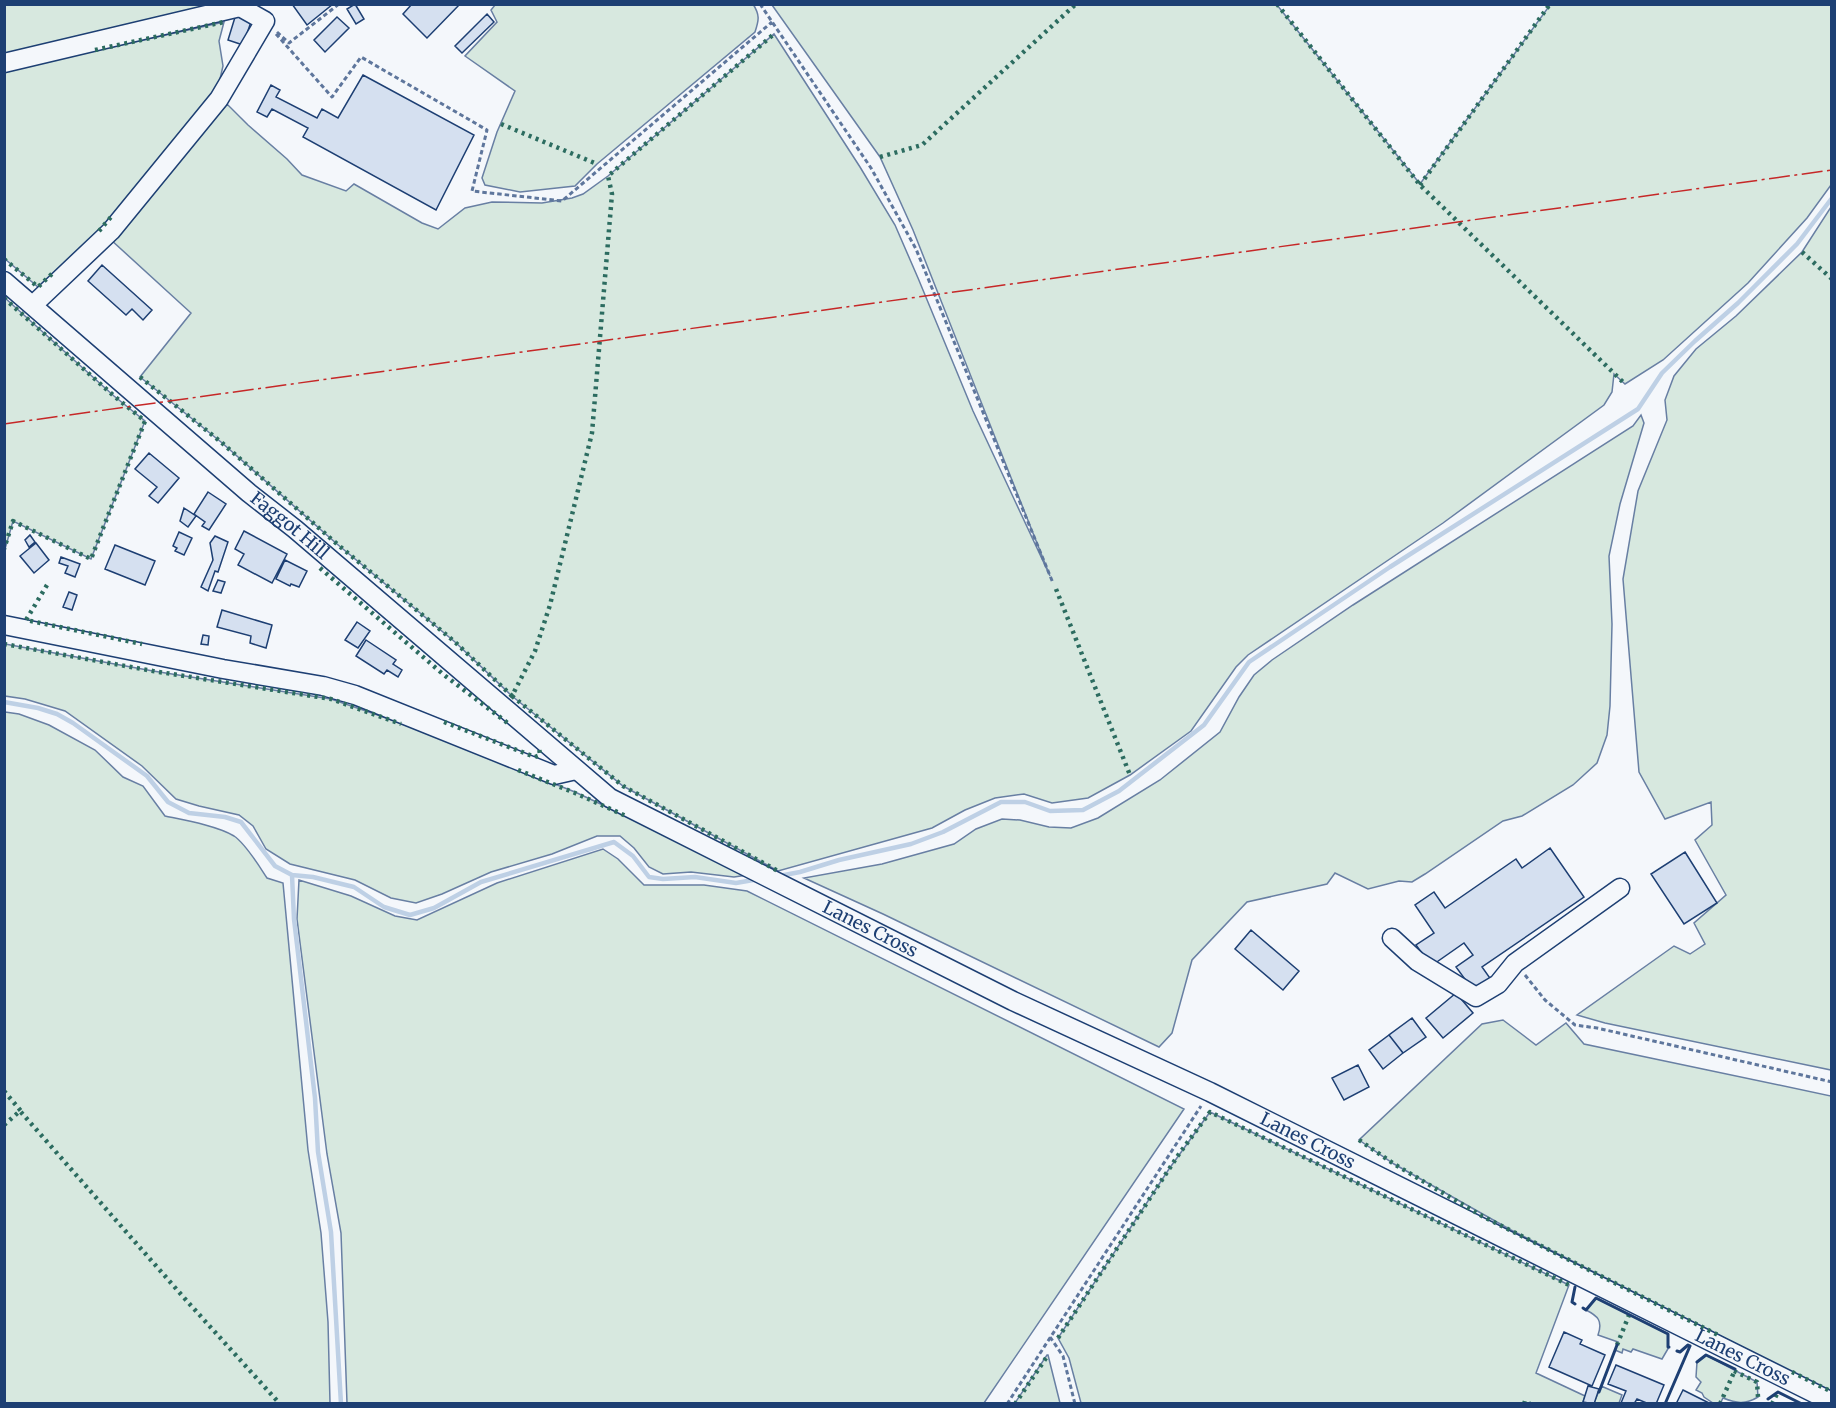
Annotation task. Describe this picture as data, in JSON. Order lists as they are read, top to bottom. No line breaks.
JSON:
{"streets":{"street":["Faggot Hill","Lanes Cross"]},"crossings":[["Faggot Hill","Lanes Cross"]]}
